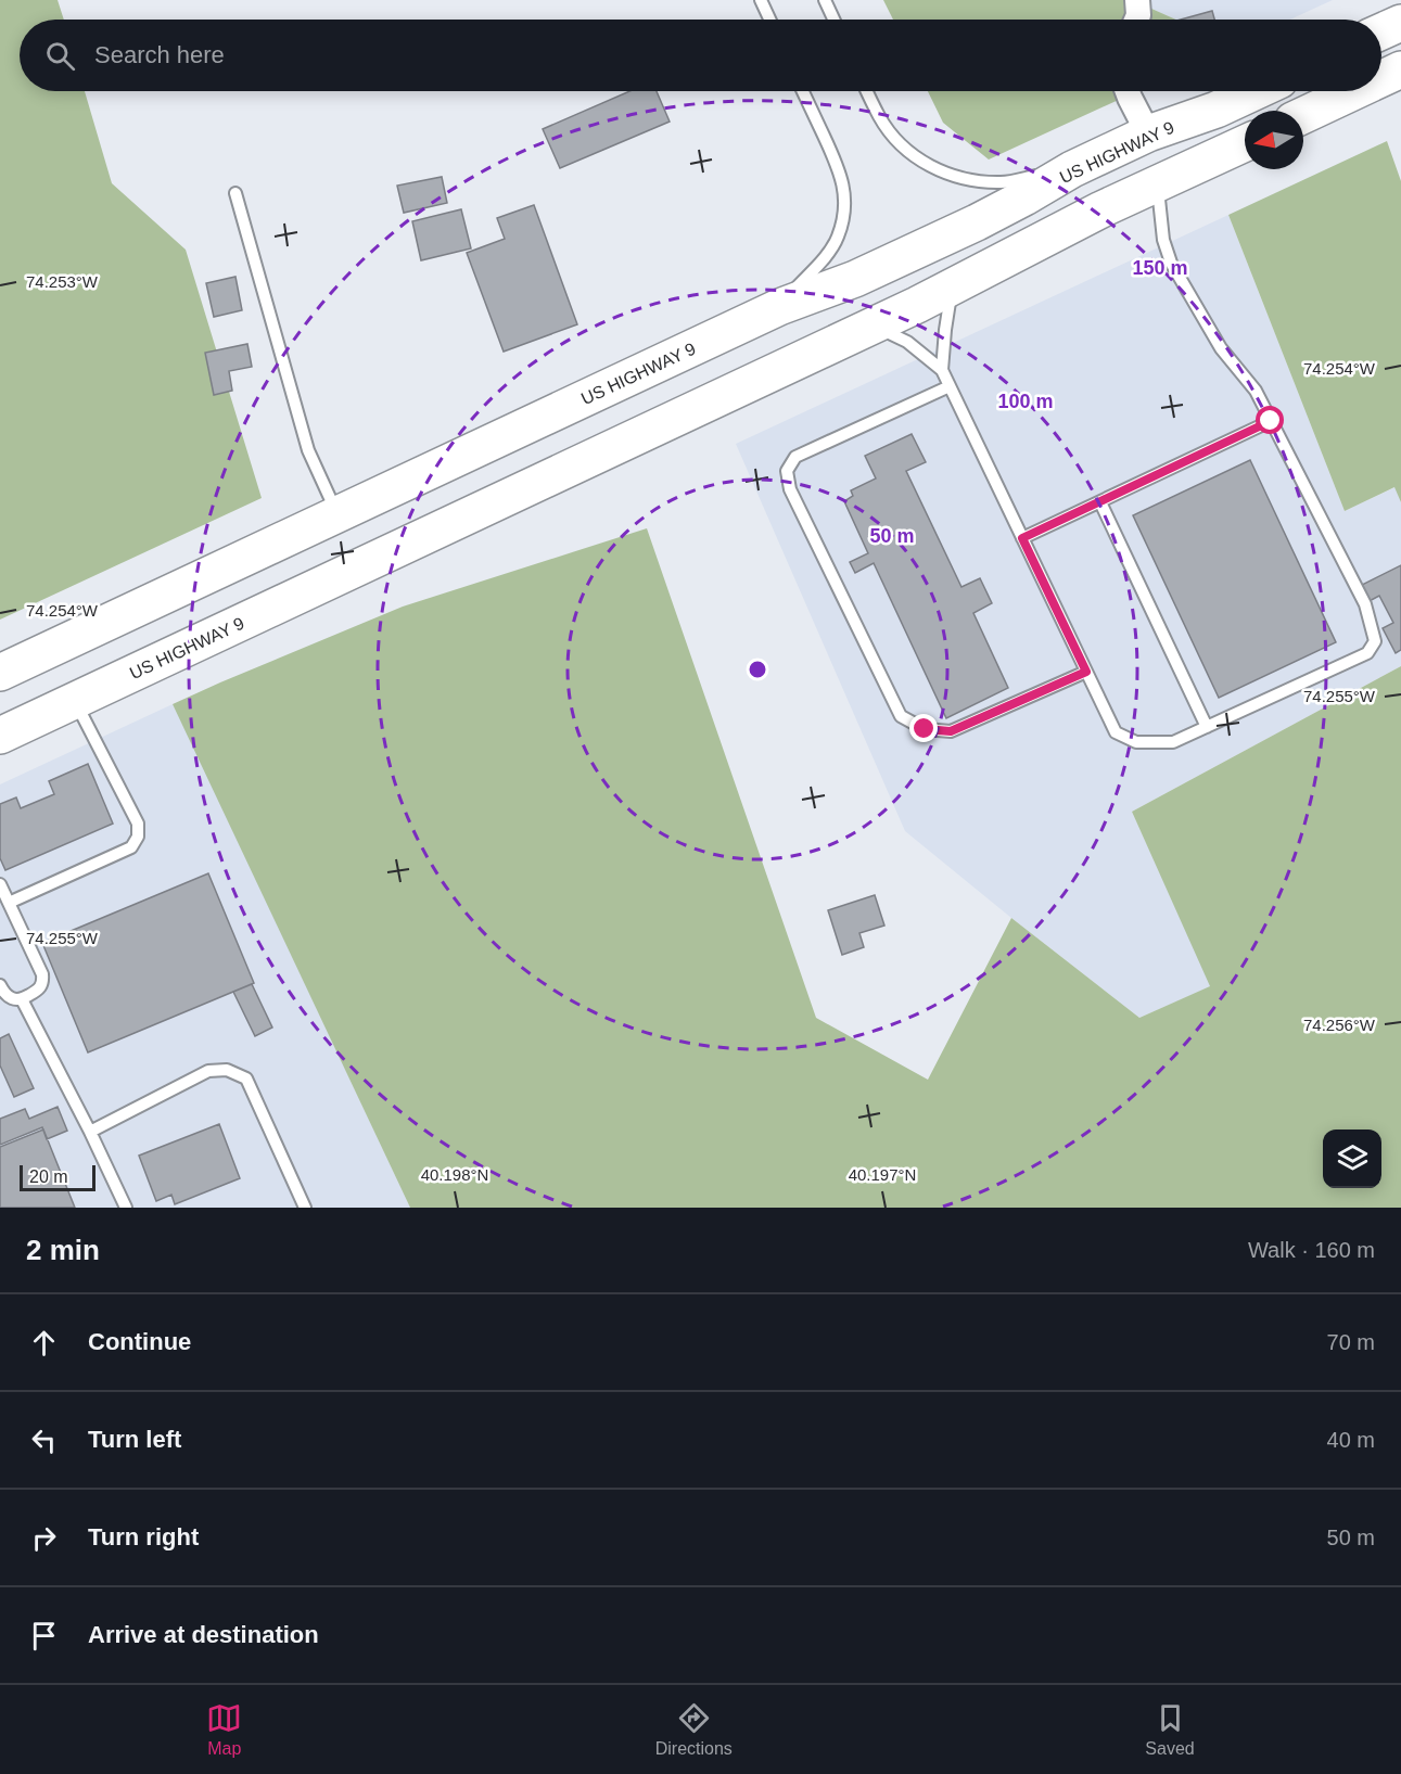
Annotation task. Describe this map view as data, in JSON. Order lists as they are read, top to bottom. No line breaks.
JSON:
{"streets":{"highway":["US HIGHWAY 9"]},"scale_bar":"20 m","north":"left","page":{"search":"Search here","scale":"20 m","heading":["2 min","Walk · 160 m"],"list":[["Continue","70 m"],["Turn left","40 m"],["Turn right","50 m"],"Arrive at destination"],"nav":["Map","Directions","Saved"]},"coordinates":["74.253°W","74.254°W","74.255°W","74.256°W","40.198°N","40.197°N"],"rings":["150 m","100 m","50 m"]}
